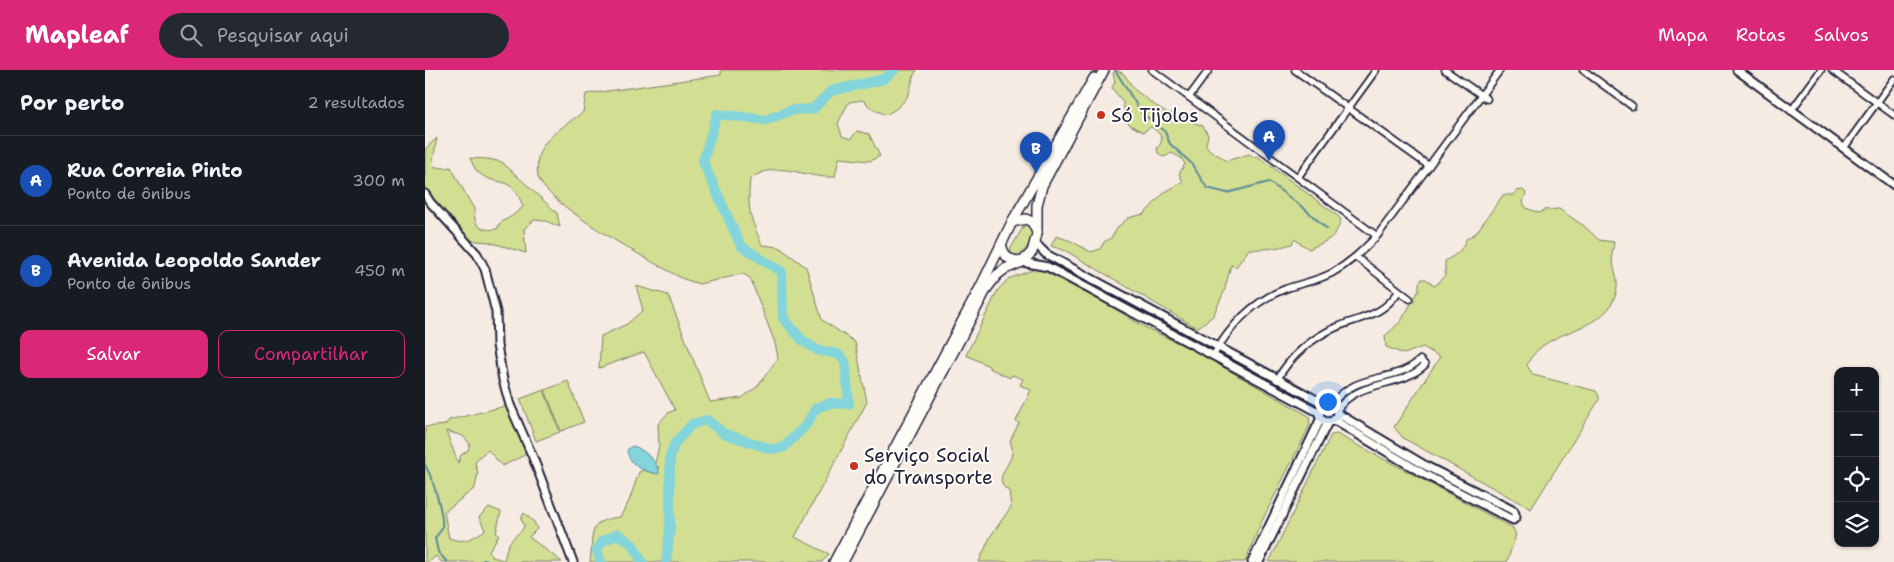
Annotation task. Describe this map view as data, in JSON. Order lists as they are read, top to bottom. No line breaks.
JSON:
{"places":["Só Tijolos","Serviço Social do Transporte"],"page":{"header":"Mapleaf","search":"Pesquisar aqui","nav":["Mapa","Rotas","Salvos"],"heading":["Por perto","2 resultados"],"pins":["A","B"],"list":[{"mark":"A","name":"Rua Correia Pinto","note":"Ponto de ônibus","value":"300 m"},{"mark":"B","name":"Avenida Leopoldo Sander","note":"Ponto de ônibus","value":"450 m"}],"buttons":["Salvar","Compartilhar"],"map_buttons":["+","−"]}}
